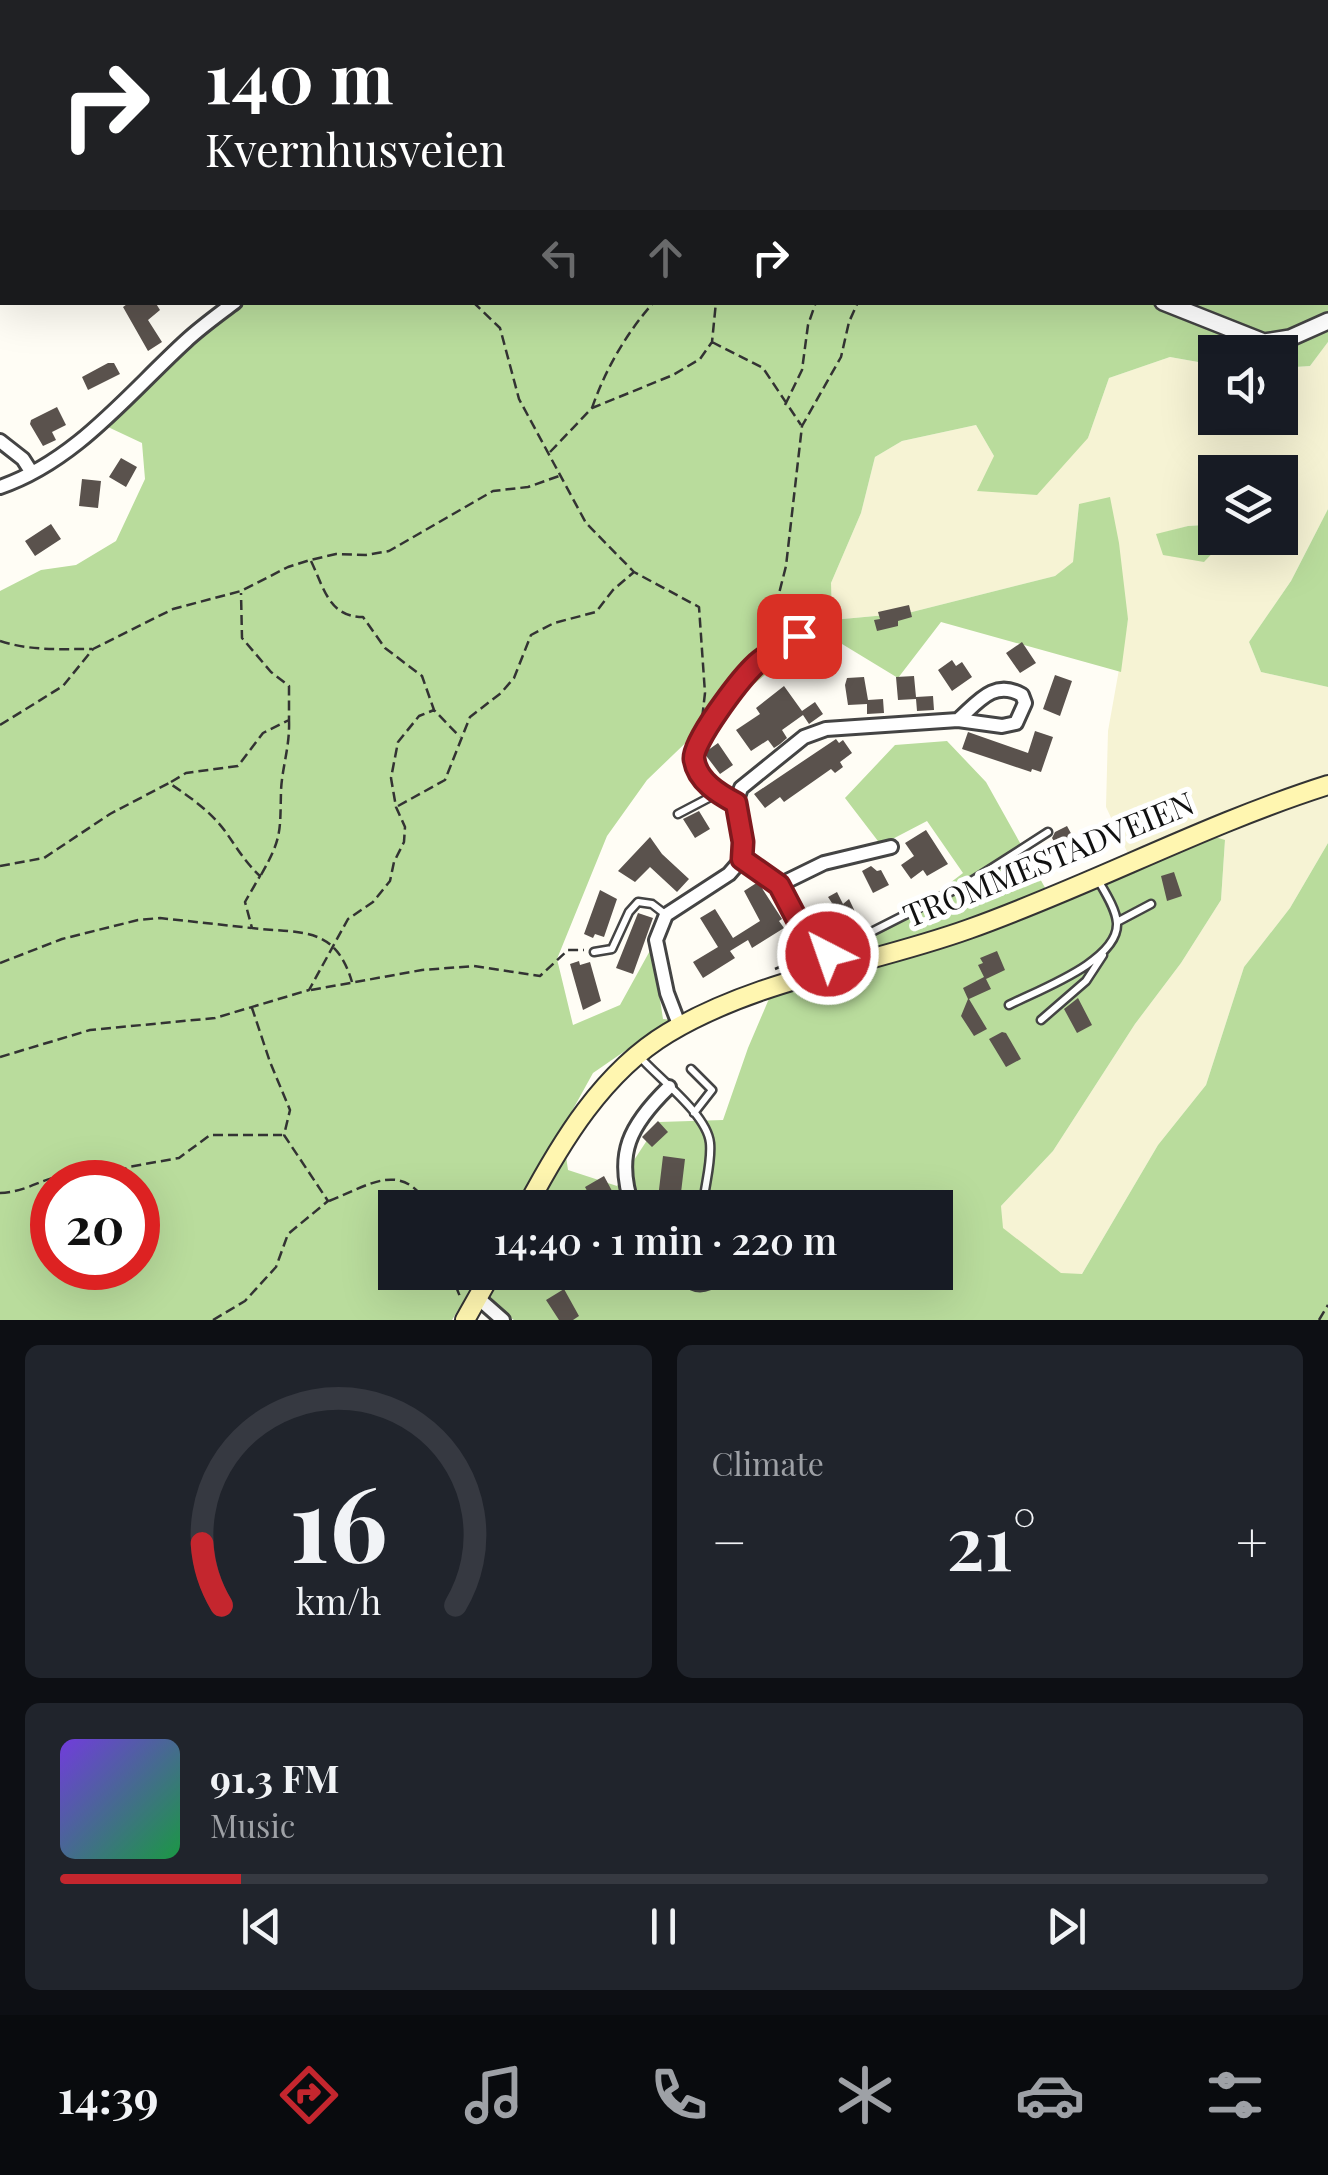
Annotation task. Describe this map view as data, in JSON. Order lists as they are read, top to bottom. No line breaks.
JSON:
{"streets":{"main road":["TROMMESTADVEIEN"]},"page":{"turn":["140 m","Kvernhusveien"],"limit":"20","trip":"14:40 · 1 min · 220 m","tile":"Climate","heat":["−","21°","+"],"song":["91.3 FM","Music"],"tabs":"14:39","gauge":["16","km/h"]}}
